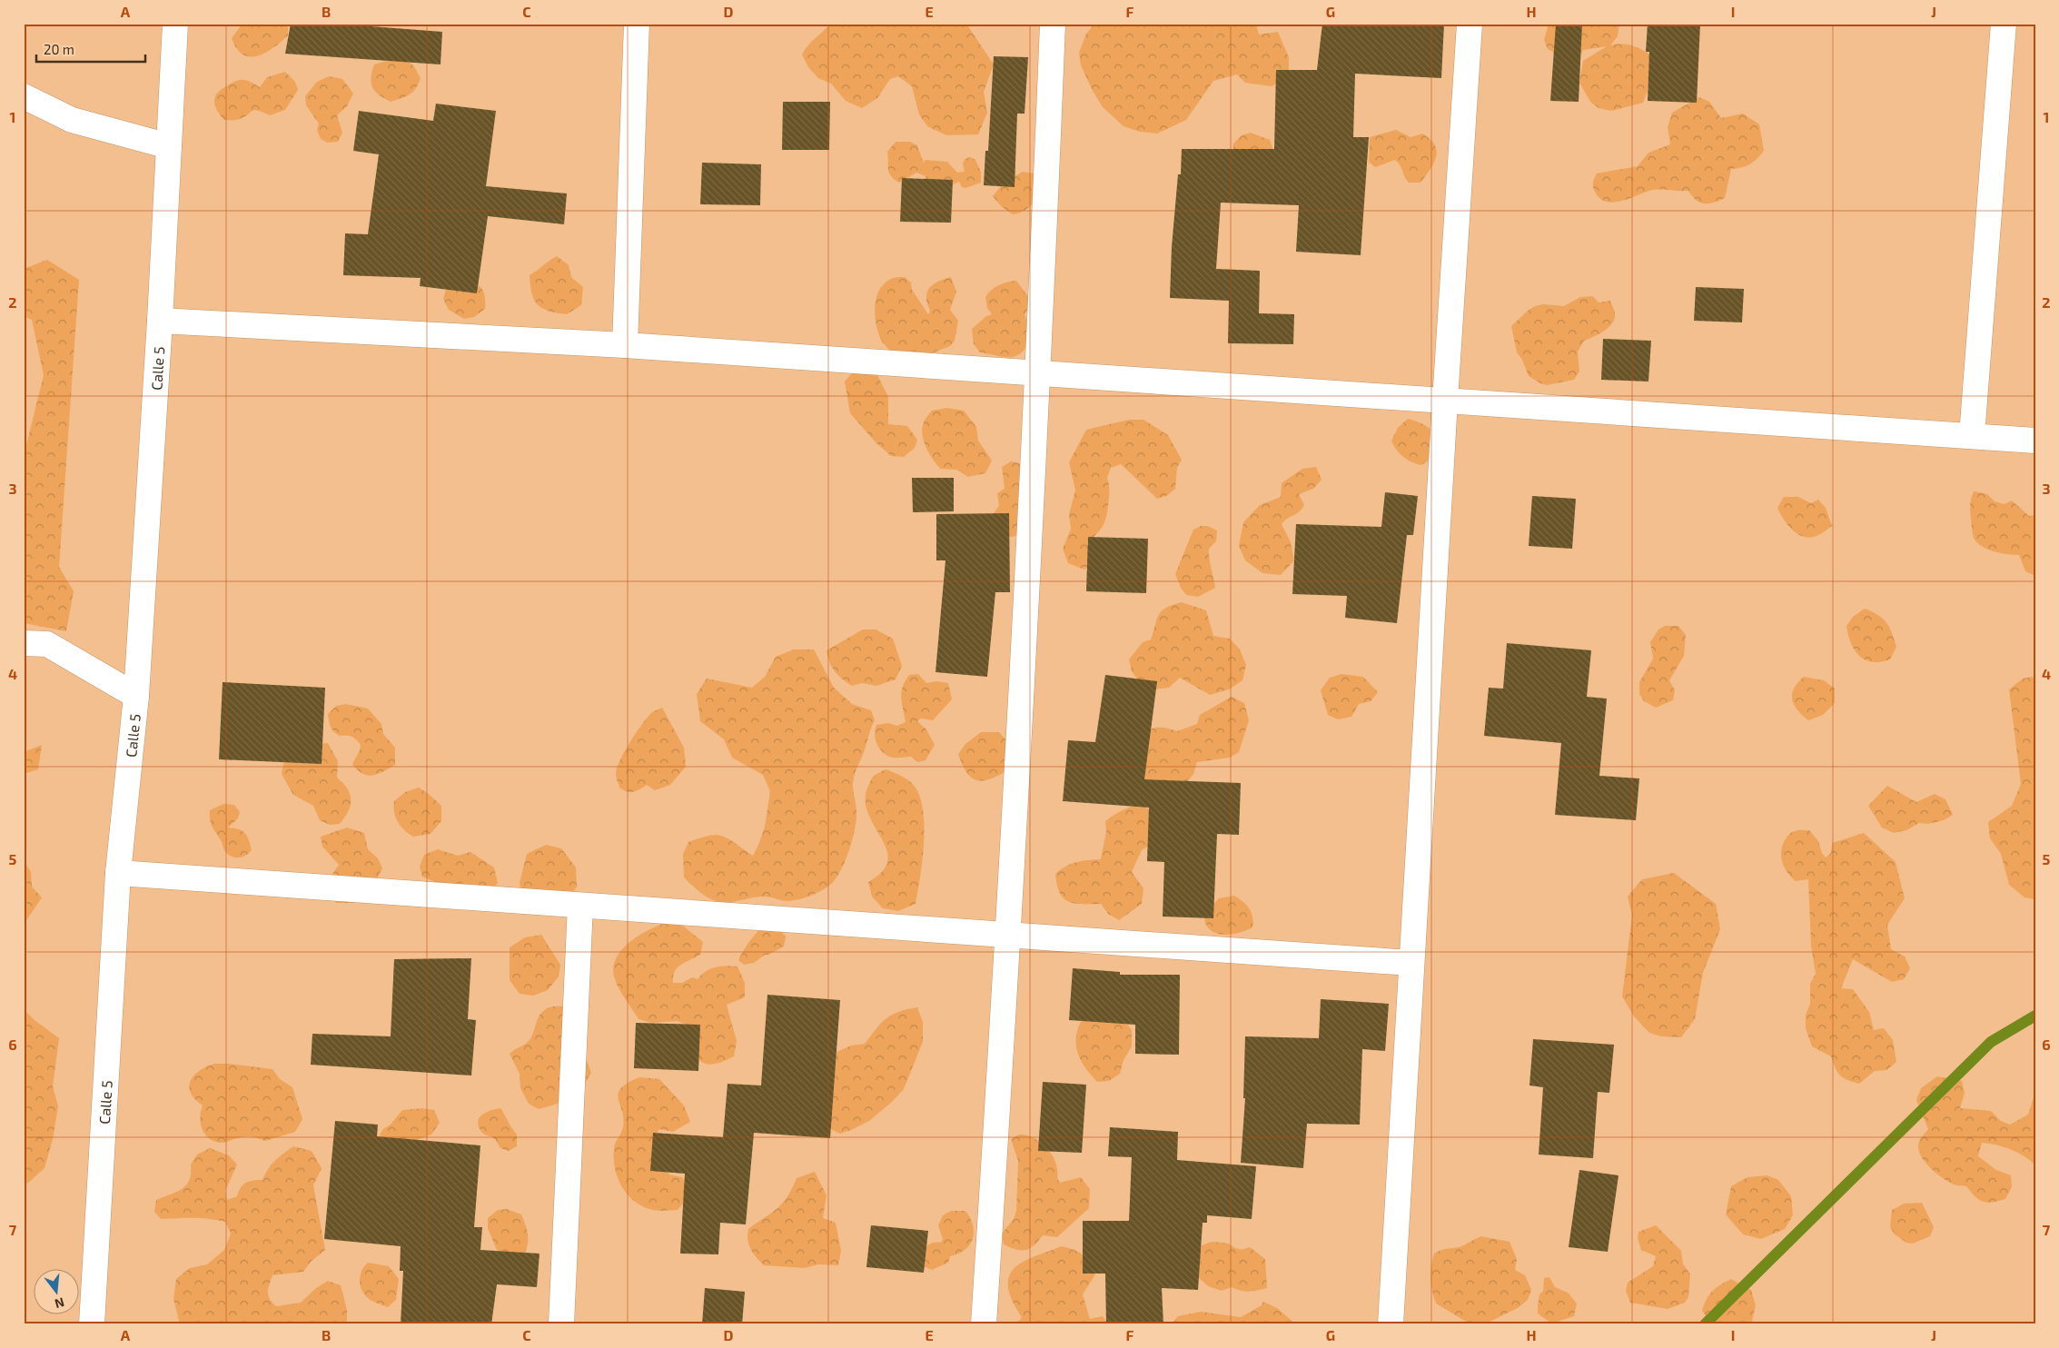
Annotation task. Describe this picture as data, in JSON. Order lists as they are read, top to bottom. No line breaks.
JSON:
{"streets":{"street":["Calle 5"]},"scale_bar":"20 m","north":"bottom","grid":{"columns":["A","B","C","D","E","F","G","H","I","J"],"rows":["1","2","3","4","5","6","7"]}}
